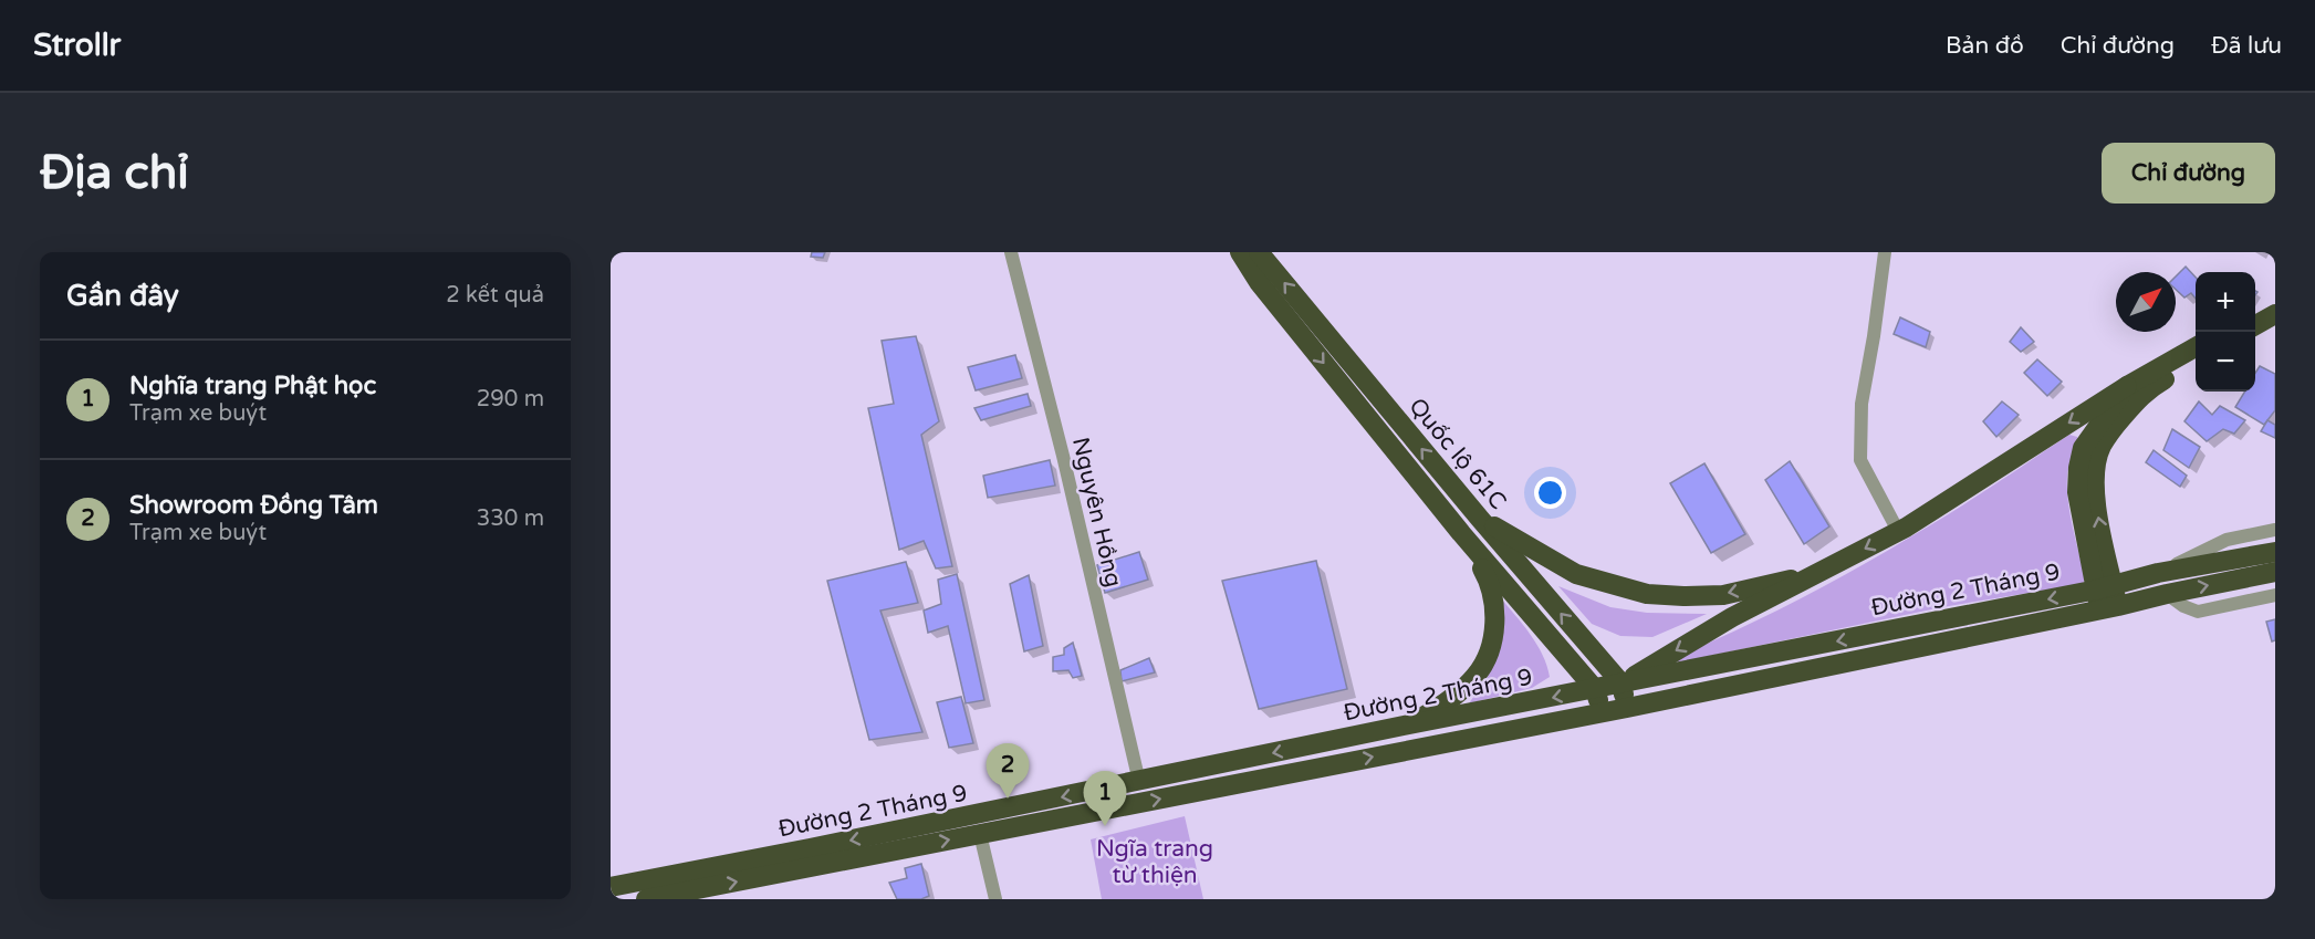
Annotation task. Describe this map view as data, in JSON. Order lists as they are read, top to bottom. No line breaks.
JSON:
{"streets":{"highway":["Quốc lộ 61C","Đường 2 Tháng 9"],"street":["Nguyên Hồng"]},"crossings":[["Quốc lộ 61C","Đường 2 Tháng 9"],["Nguyên Hồng","Đường 2 Tháng 9"]],"parks":["Ngĩa trang từ thiện"],"north":"top right","page":{"header":"Strollr","nav":["Bản đồ","Chỉ đường","Đã lưu"],"buttons":"Chỉ đường","title":"Địa chỉ","heading":["Gần đây","2 kết quả"],"map_buttons":["+","−"],"list":[{"mark":"1","name":"Nghĩa trang Phật học","note":"Trạm xe buýt","value":"290 m"},{"mark":"2","name":"Showroom Đồng Tâm","note":"Trạm xe buýt","value":"330 m"}],"pins":["2","1"]}}
